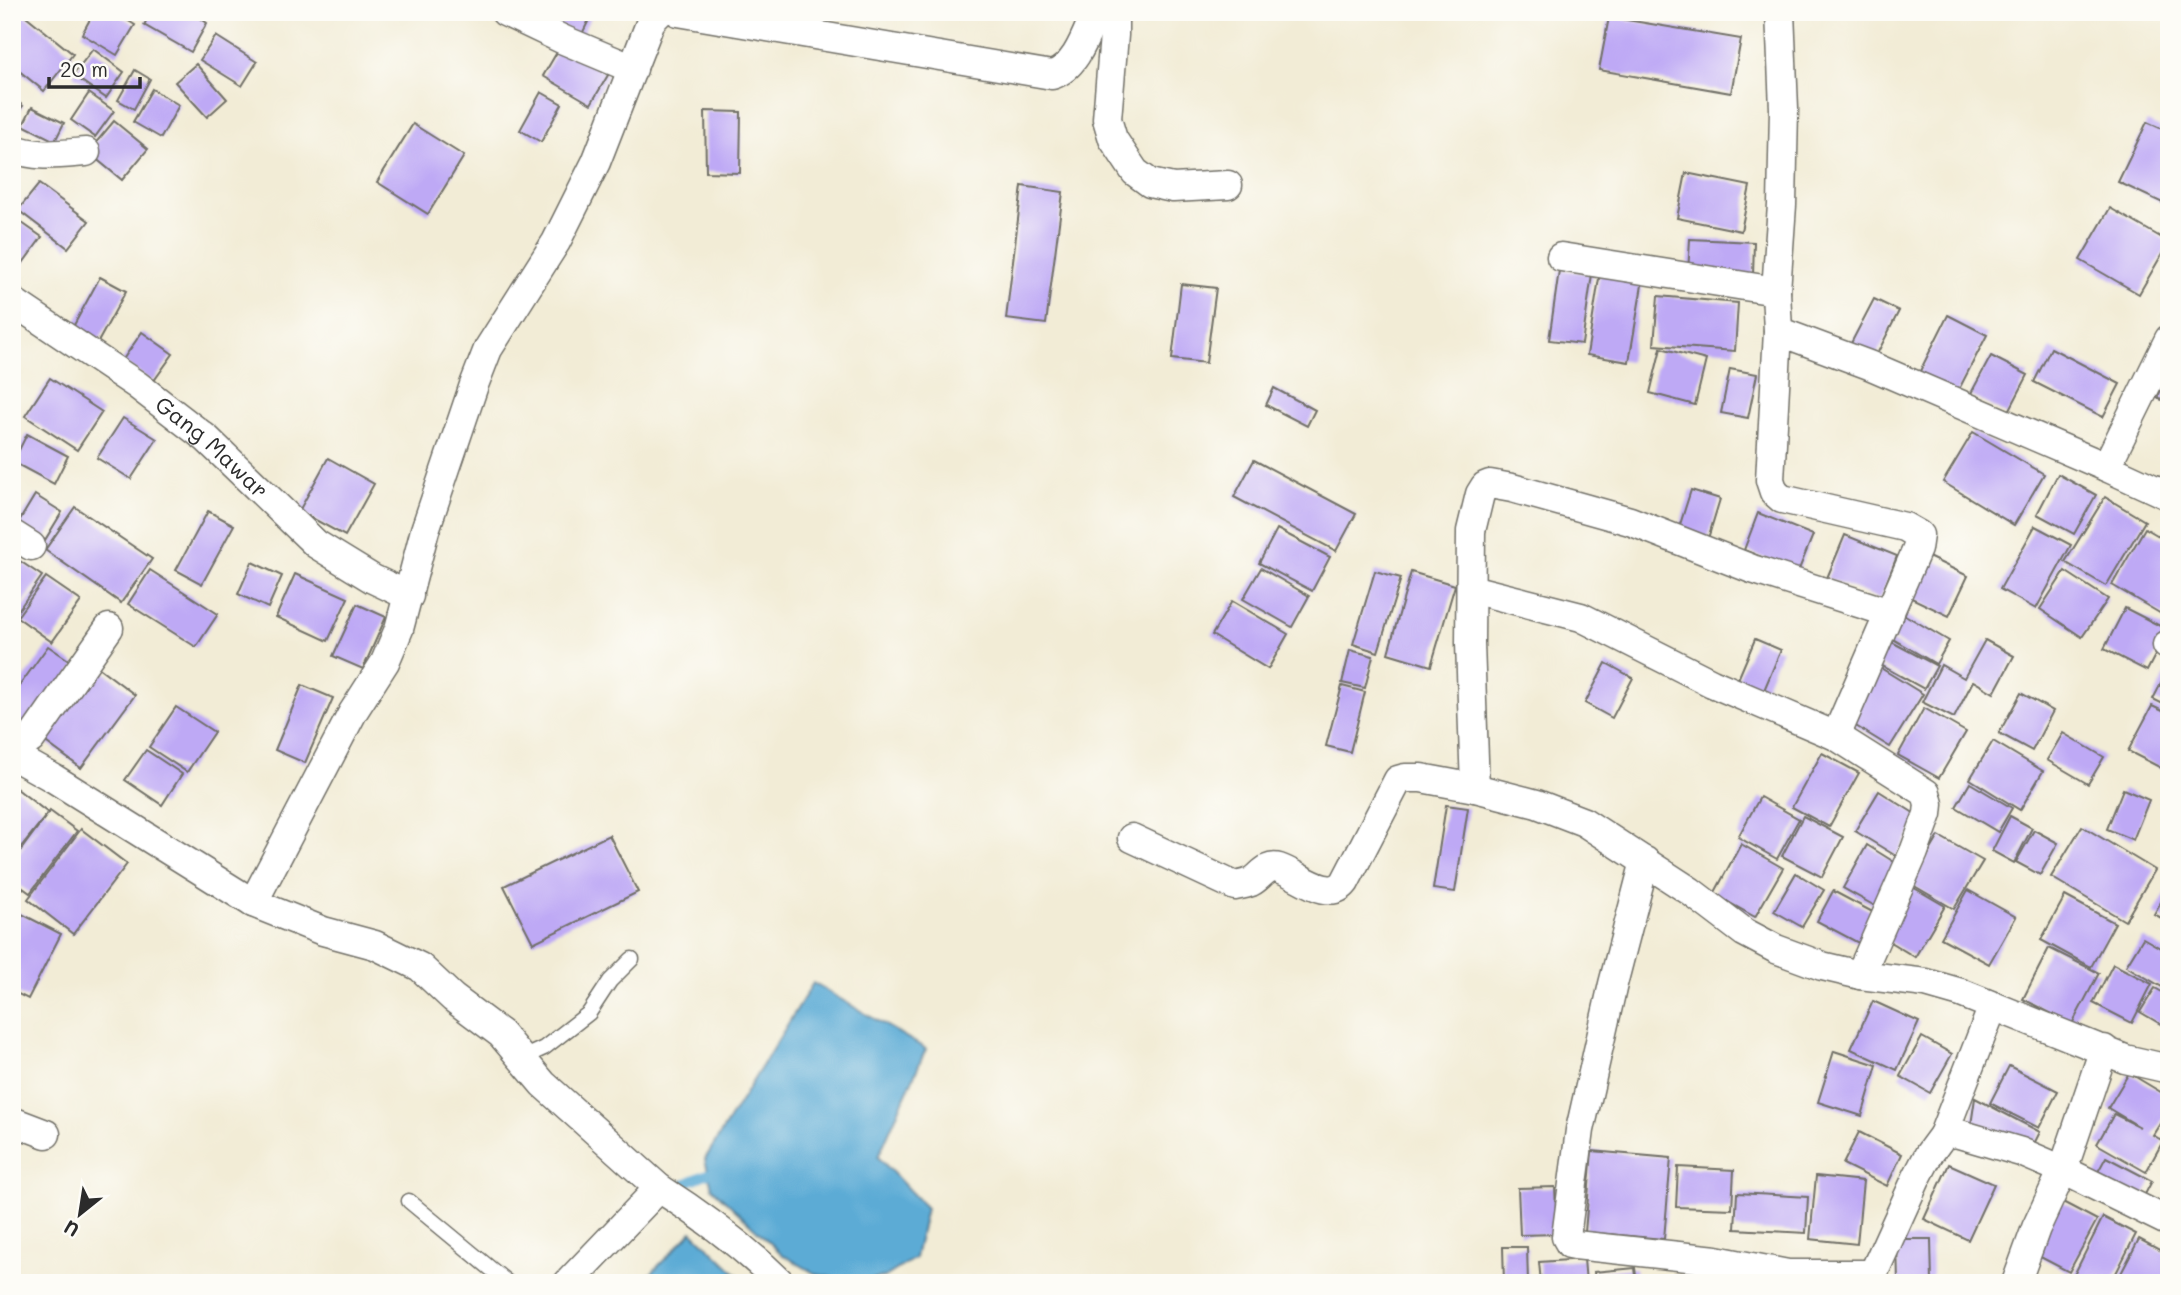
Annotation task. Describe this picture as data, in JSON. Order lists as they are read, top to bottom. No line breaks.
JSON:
{"streets":{"street":["Gang Mawar"]},"scale_bar":"20 m","north":"bottom left"}
